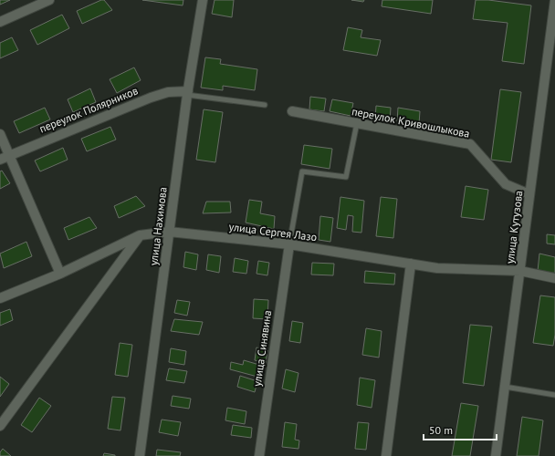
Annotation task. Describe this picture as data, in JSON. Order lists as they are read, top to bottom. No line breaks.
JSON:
{"streets":{"street":["переулок Полярников","переулок Кривошлыкова","улица Нахимова","улица Кутузова","улица Сергея Лазо","улица Синявина"]},"crossings":[["переулок Полярников","улица Нахимова"],["переулок Кривошлыкова","улица Кутузова"],["улица Нахимова","улица Сергея Лазо"],["улица Кутузова","улица Сергея Лазо"],["улица Сергея Лазо","улица Синявина"]],"scale_bar":"50 m"}
